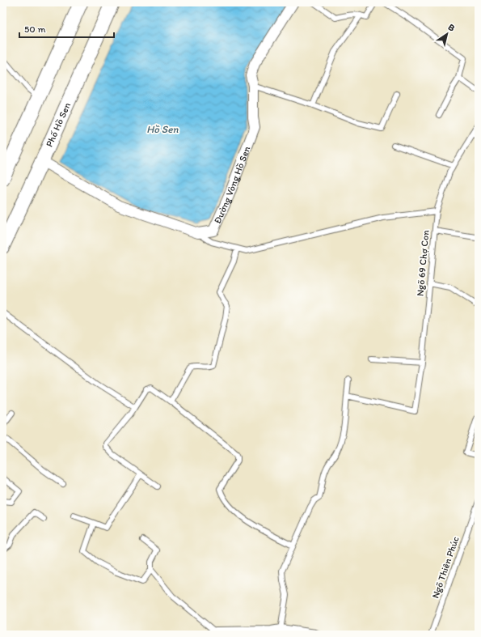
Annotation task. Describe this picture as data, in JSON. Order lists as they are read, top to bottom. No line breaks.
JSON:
{"streets":{"main road":["Phố Hồ Sen"],"street":["Đường Vòng Hồ Sen"],"lane":["Ngõ 69 Chợ Con","Ngõ Thiên Phúc"]},"crossings":[["Phố Hồ Sen","Đường Vòng Hồ Sen"]],"water":["Hồ Sen"],"scale_bar":"50 m","north":"top right"}
